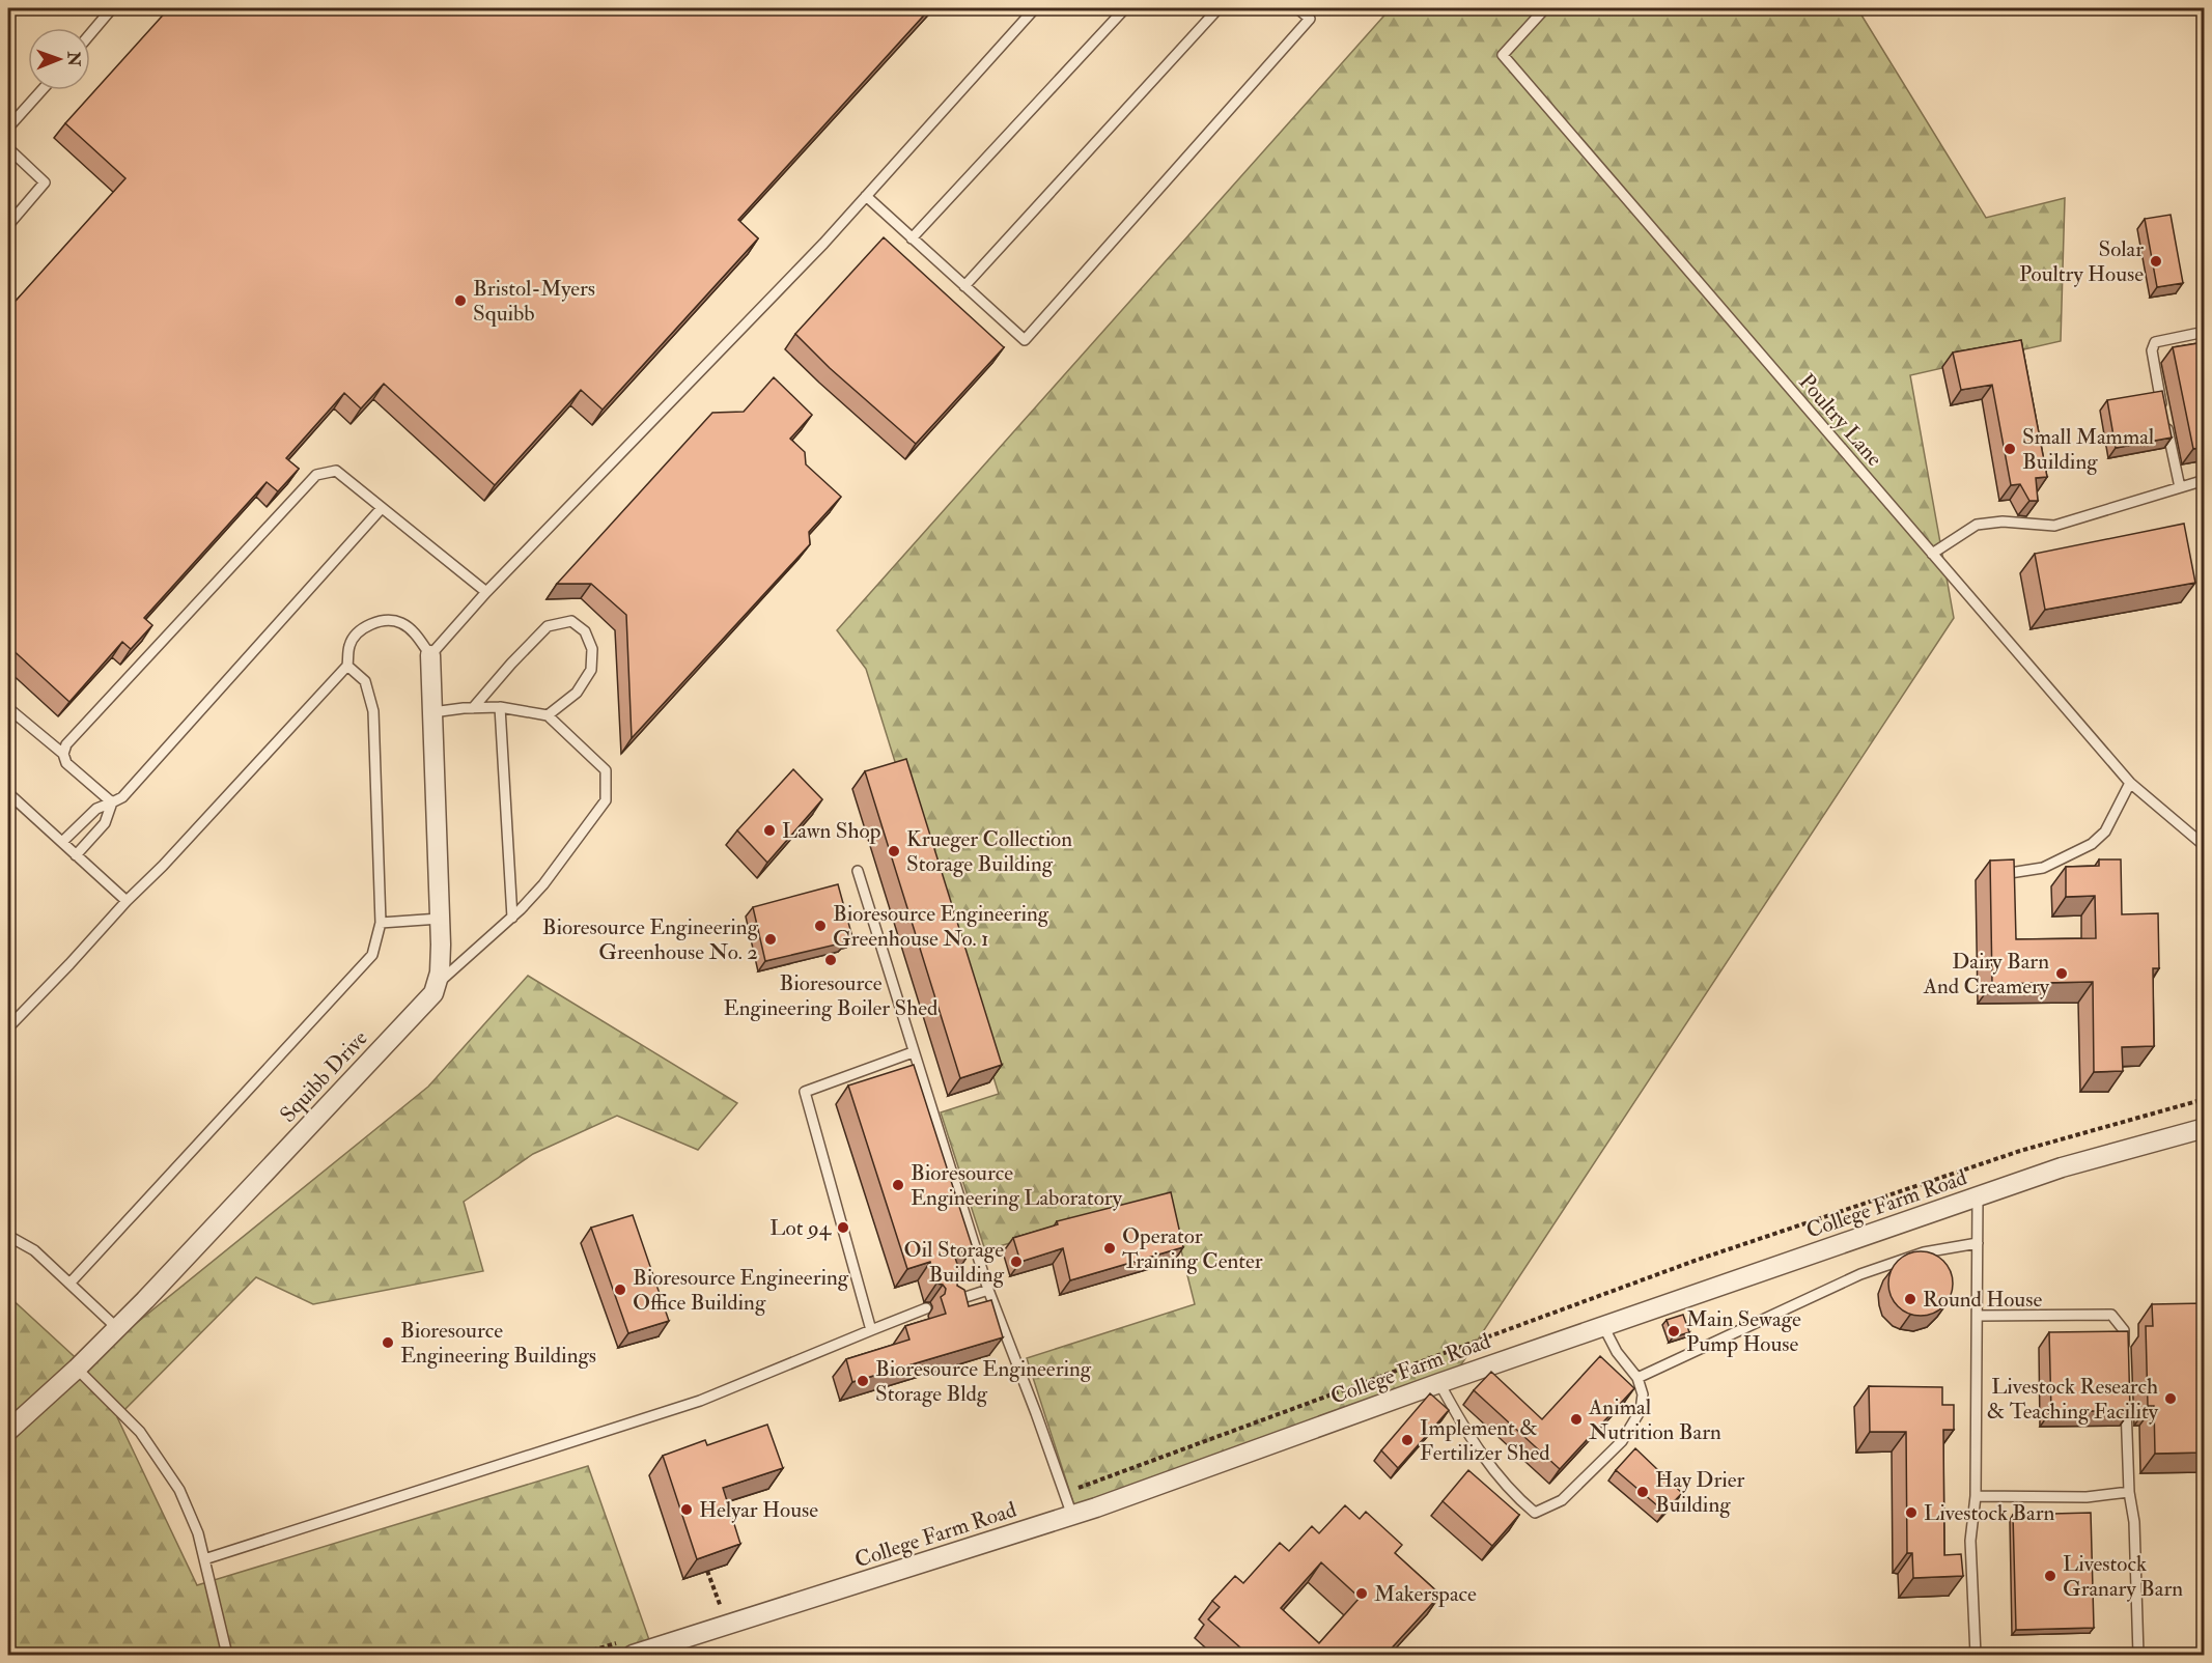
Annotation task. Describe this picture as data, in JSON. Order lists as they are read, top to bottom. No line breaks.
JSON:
{"streets":{"street":["Squibb Drive","College Farm Road"],"lane":["Poultry Lane"]},"places":["Solar Poultry House","Bristol-Myers Squibb","Small Mammal Building","Lawn Shop","Krueger Collection Storage Building","Bioresource Engineering Greenhouse No. 1","Bioresource Engineering Greenhouse No. 2","Bioresource Engineering Boiler Shed","Dairy Barn And Creamery","Bioresource Engineering Laboratory","Lot 94","Operator Training Center","Oil Storage Building","Bioresource Engineering Office Building","Round House","Main Sewage Pump House","Bioresource Engineering Buildings","Bioresource Engineering Storage Bldg","Livestock Research & Teaching Facility","Animal Nutrition Barn","Implement & Fertilizer Shed","Hay Drier Building","Helyar House","Livestock Barn","Livestock Granary Barn","Makerspace"],"north":"right"}
